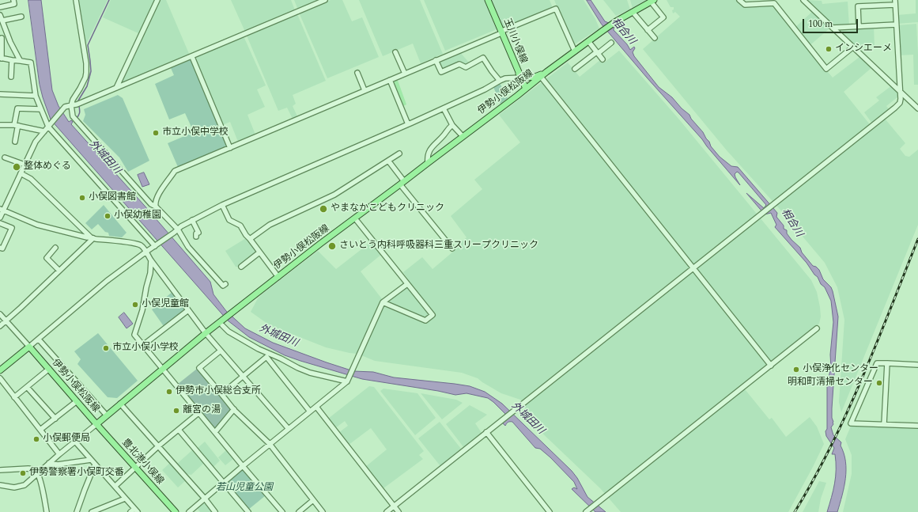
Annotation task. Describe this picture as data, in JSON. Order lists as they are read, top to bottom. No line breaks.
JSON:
{"streets":{"main road":["玉川小俣線","伊勢小俣松阪線","豊北港小俣線"]},"crossings":[["玉川小俣線","伊勢小俣松阪線"],["伊勢小俣松阪線","豊北港小俣線"]],"water":["相合川","外城田川"],"parks":["若山児童公園"],"places":["インシエーメ","市立小俣中学校","整体めぐる","小俣図書館","やまなかこどもクリニック","小俣幼稚園","さいとう内科呼吸器科三重スリープクリニック","小俣児童館","市立小俣小学校","小俣浄化センター","明和町清掃センター","伊勢市小俣総合支所","離宮の湯","小俣郵便局","伊勢警察署小俣町交番"],"scale_bar":"100 m"}
